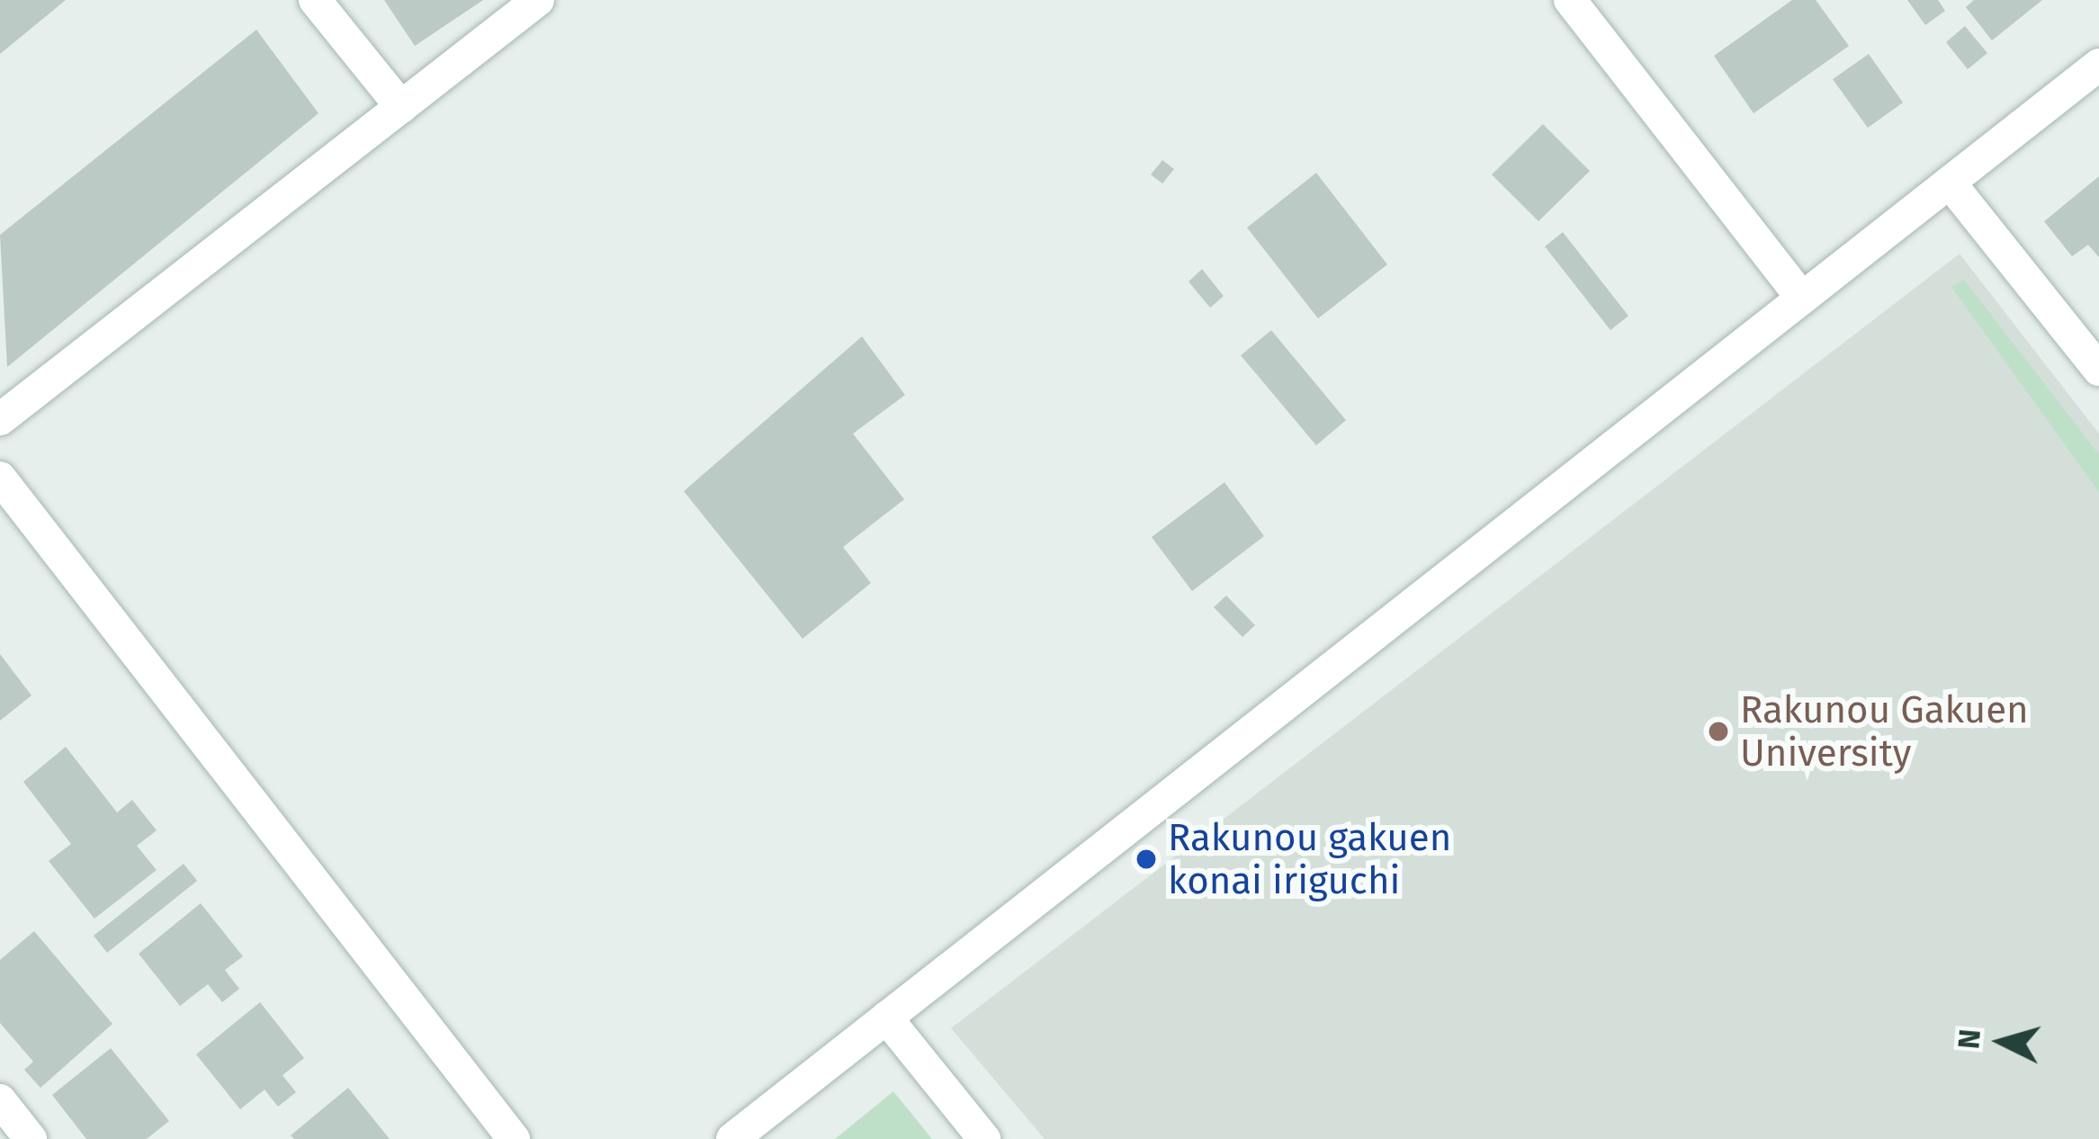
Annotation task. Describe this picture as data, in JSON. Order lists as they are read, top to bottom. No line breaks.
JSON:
{"places":["Rakunou Gakuen University","Rakunou gakuen konai iriguchi"],"north":"left"}
